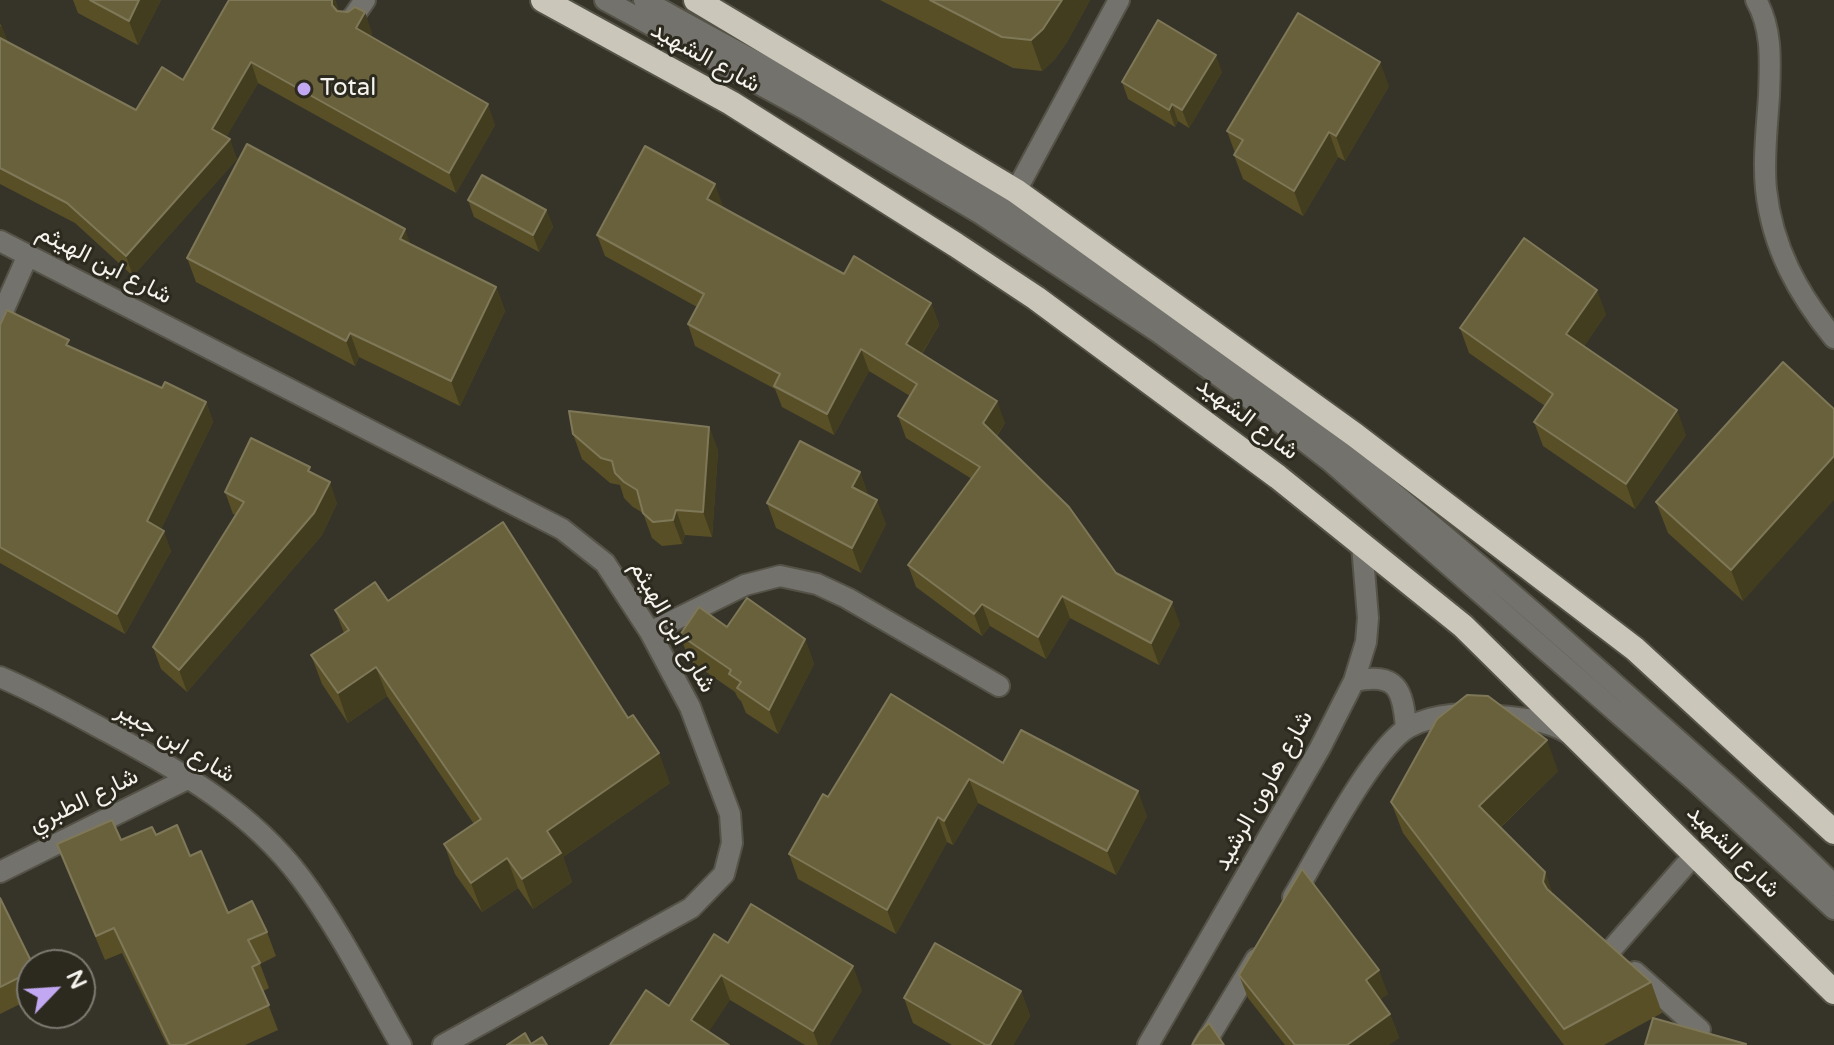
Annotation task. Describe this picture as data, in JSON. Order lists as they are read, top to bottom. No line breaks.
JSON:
{"streets":{"highway":["شارع الشهيد"],"street":["شارع ابن الهيثم","شارع ابن جبير","شارع هارون الرشيد","شارع الطبري"]},"crossings":[["شارع الشهيد","شارع هارون الرشيد"],["شارع ابن جبير","شارع الطبري"]],"places":["Total"],"north":"top right"}
